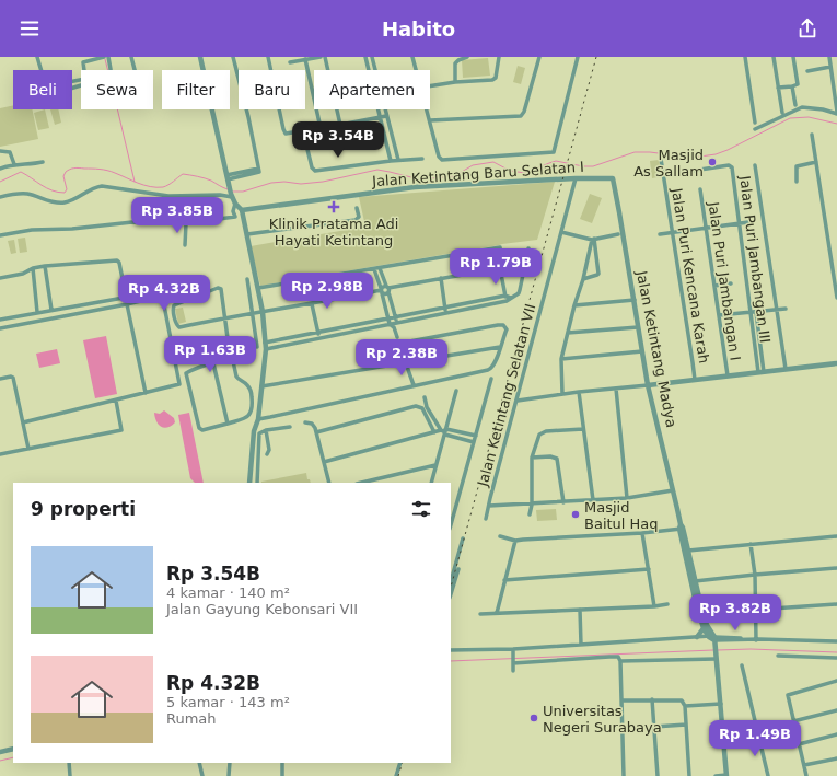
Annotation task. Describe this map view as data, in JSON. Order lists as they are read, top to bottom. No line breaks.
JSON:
{"streets":{"street":["Jalan Ketintang Baru Selatan I","Jalan Puri Jambangan III","Jalan Puri Kencana Karah","Jalan Puri Jambangan I","Jalan Ketintang Madya","Jalan Ketintang Selatan VII"]},"crossings":[["Jalan Ketintang Baru Selatan I","Jalan Ketintang Madya"],["Jalan Ketintang Baru Selatan I","Jalan Ketintang Selatan VII"],["Jalan Puri Jambangan III","Jalan Puri Kencana Karah"]],"places":{"other":["Masjid As Sallam","Masjid Baitul Haq","Universitas Negeri Surabaya"],"health":["Klinik Pratama Adi Hayati Ketintang"]},"page":{"header":"Habito","chip":["Beli","Sewa","Filter","Baru","Apartemen"],"price":["Rp 3.54B","Rp 3.85B","Rp 1.79B","Rp 2.98B","Rp 4.32B","Rp 1.63B","Rp 2.38B","Rp 3.82B","Rp 1.49B"],"heading":"9 properti","list":[{"name":"Rp 3.54B","note":"4 kamar · 140 m² · Jalan Gayung Kebonsari VII"},{"name":"Rp 4.32B","note":"5 kamar · 143 m² · Rumah"}]}}
